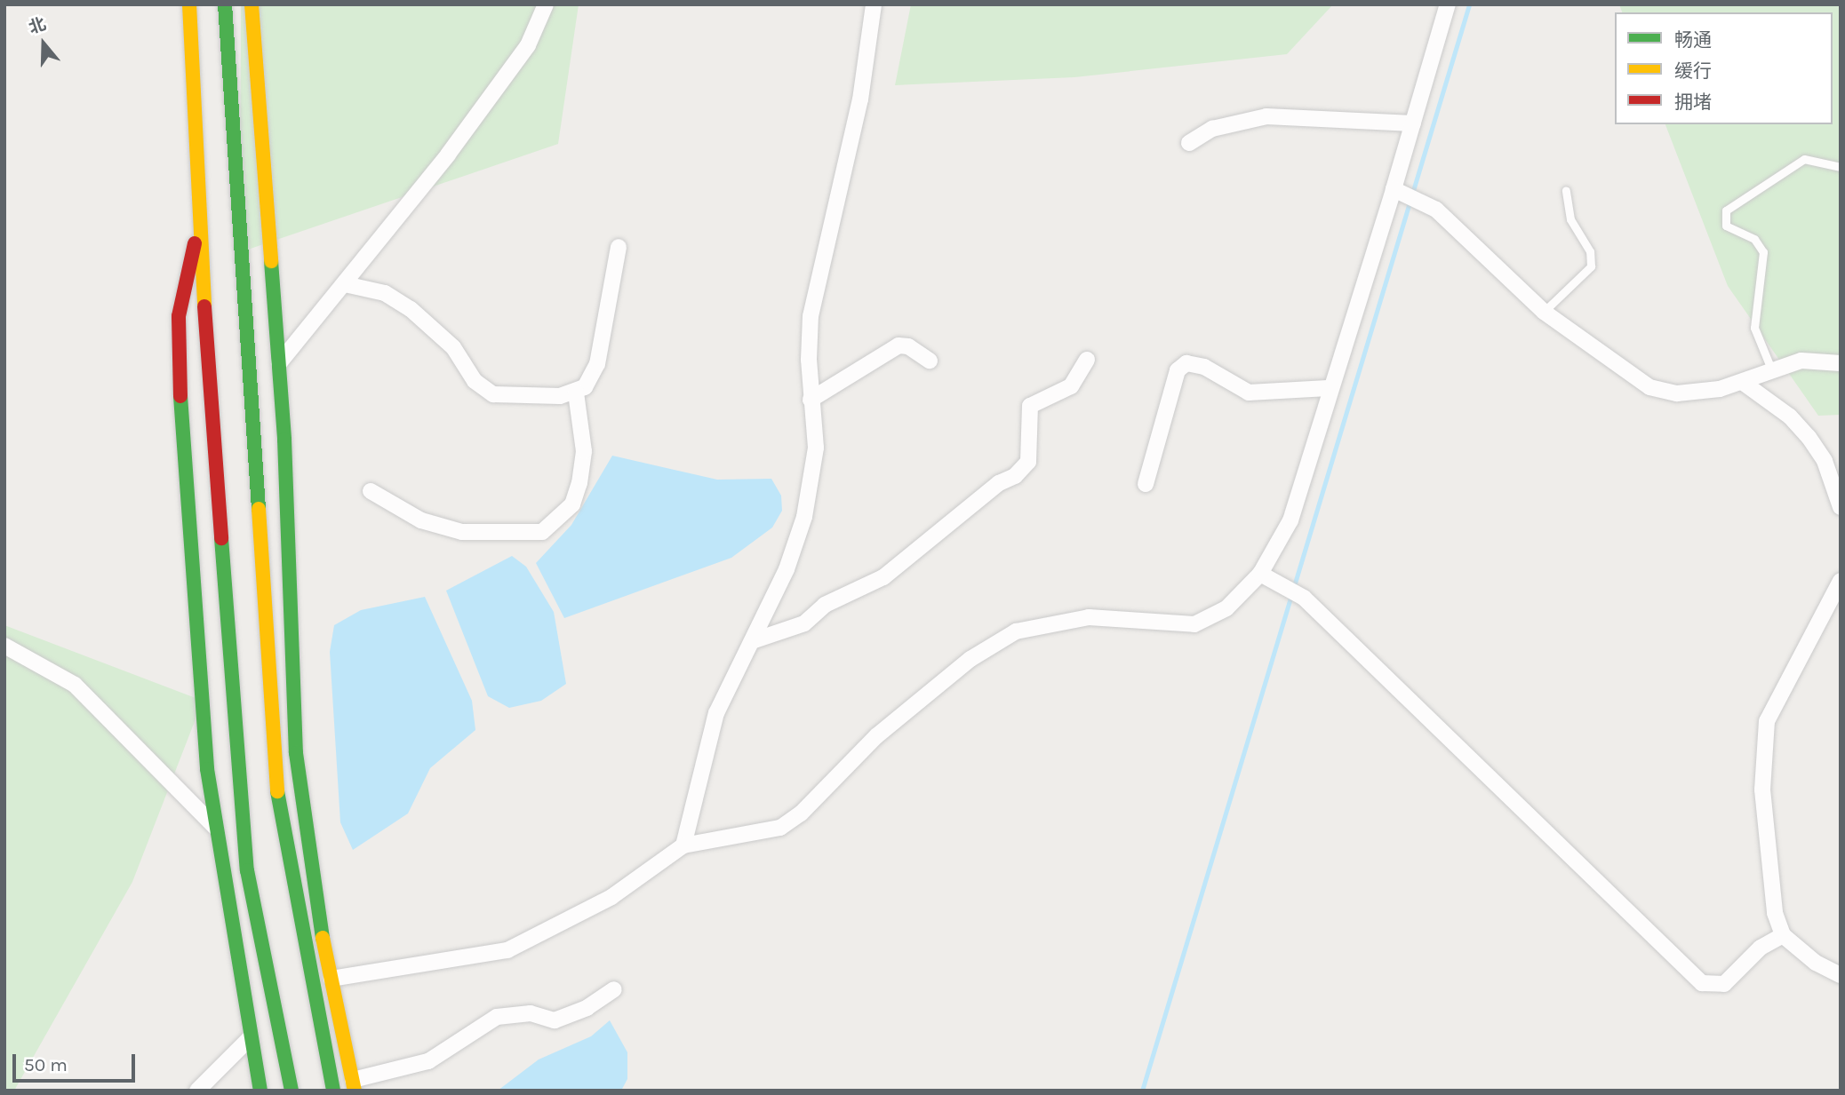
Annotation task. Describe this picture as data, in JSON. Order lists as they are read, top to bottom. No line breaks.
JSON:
{"legend":["畅通","缓行","拥堵"],"scale_bar":"50 m","north":"top"}
